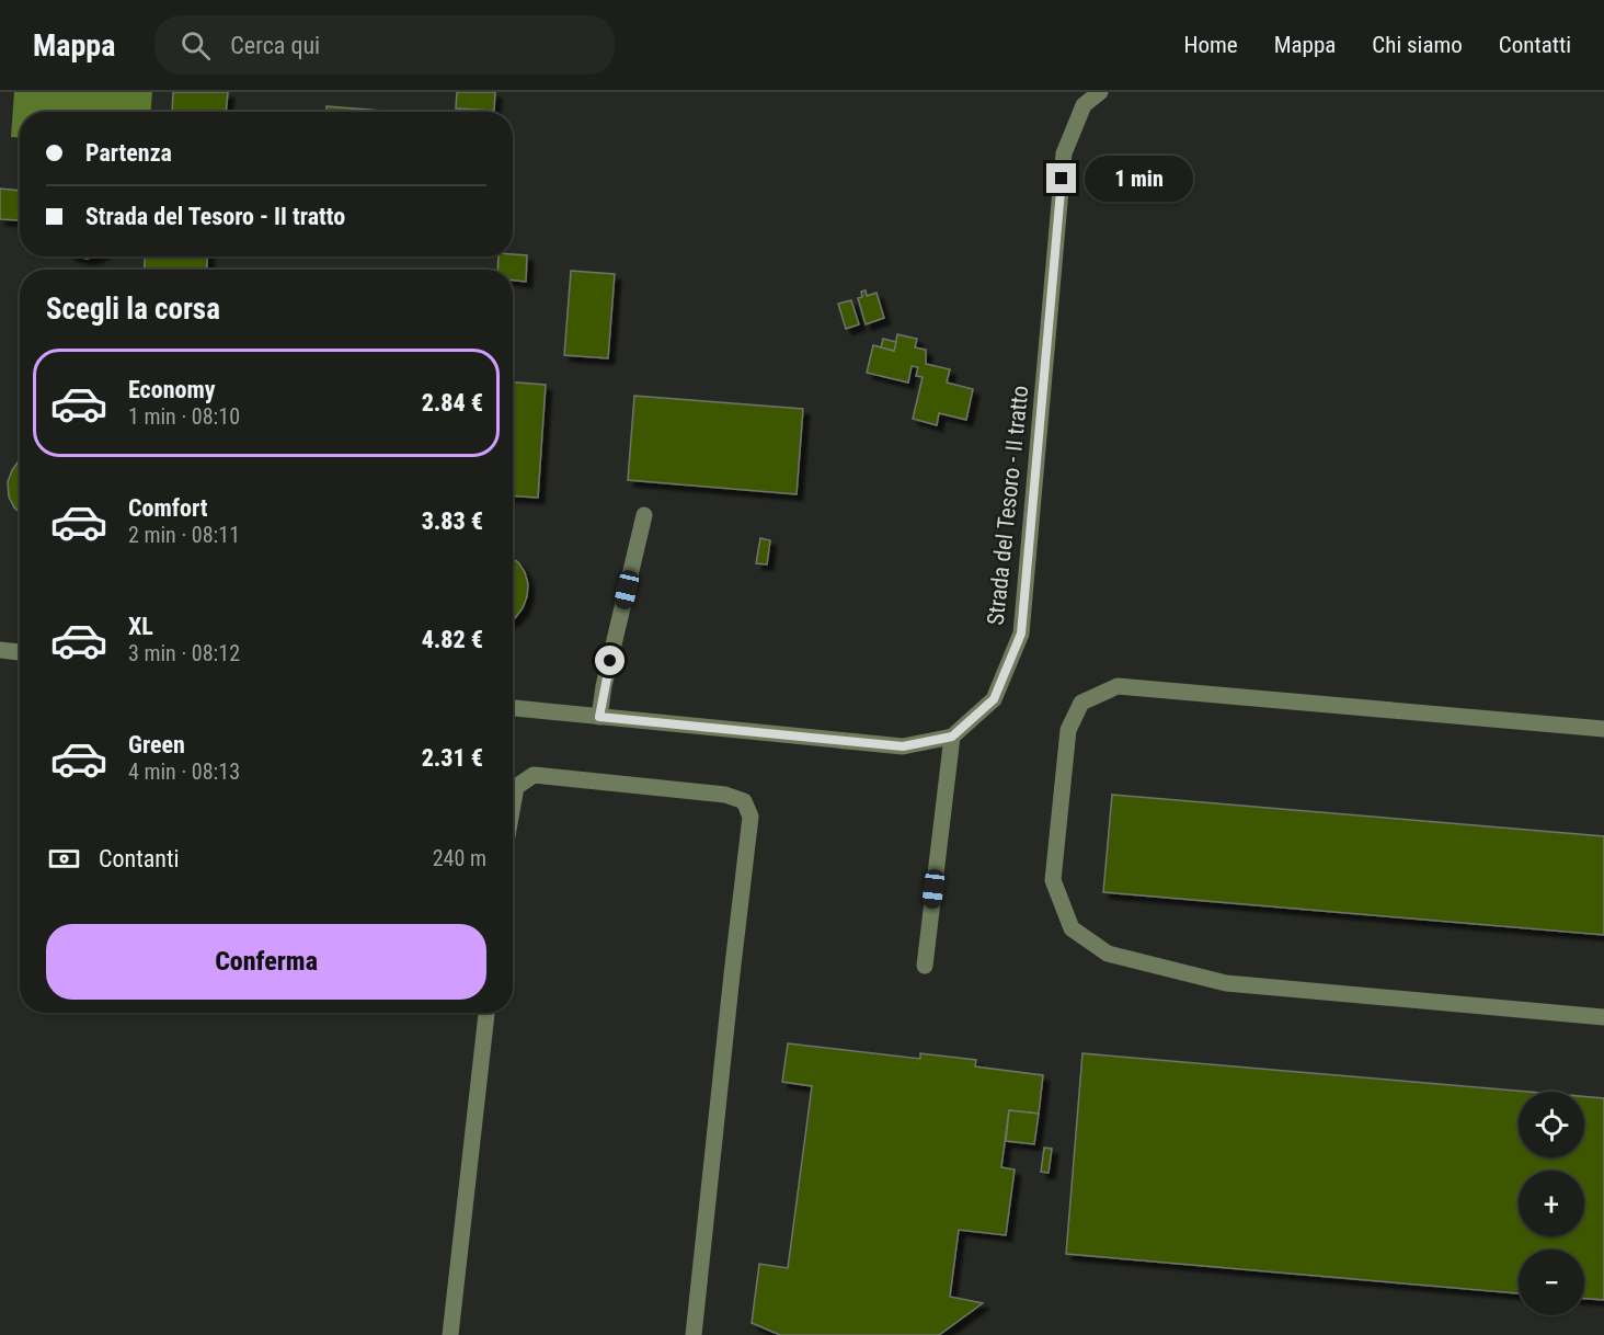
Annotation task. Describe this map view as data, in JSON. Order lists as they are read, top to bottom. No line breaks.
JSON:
{"streets":{"street":["Strada del Tesoro - II tratto"]},"page":{"header":"Mappa","search":"Cerca qui","nav":["Home","Mappa","Chi siamo","Contatti"],"banner":["Partenza","Strada del Tesoro - II tratto"],"bubble":"1 min","heading":"Scegli la corsa","list":[{"name":"Economy","note":"1 min · 08:10","value":"2.84 €"},{"name":"Comfort","note":"2 min · 08:11","value":"3.83 €"},{"name":"XL","note":"3 min · 08:12","value":"4.82 €"},{"name":"Green","note":"4 min · 08:13","value":"2.31 €"}],"pay":["Contanti","240 m"],"buttons":"Conferma","map_buttons":["+","−"]}}
